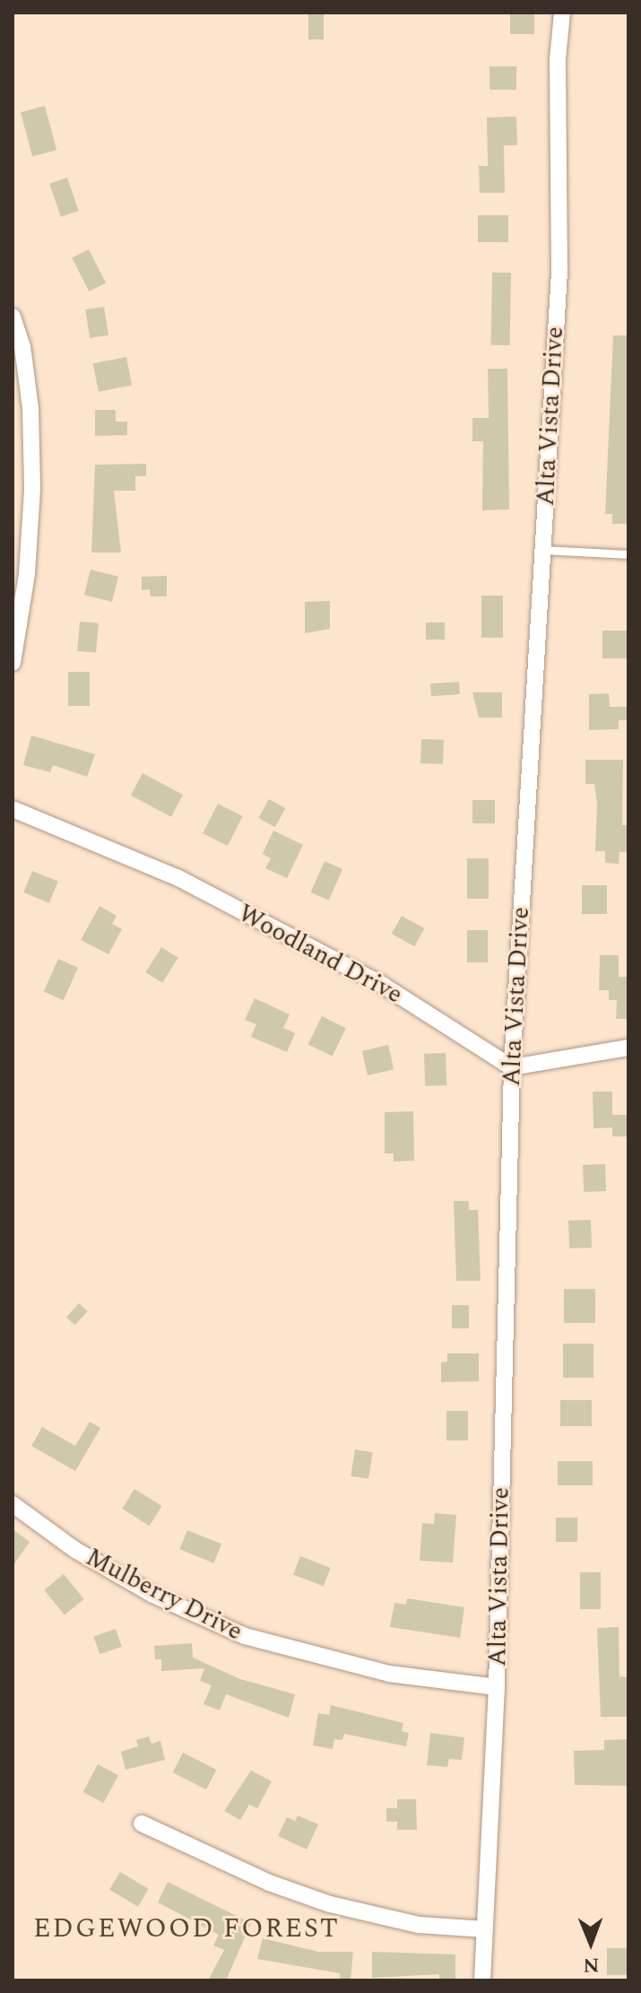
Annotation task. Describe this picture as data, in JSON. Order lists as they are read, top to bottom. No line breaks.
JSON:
{"streets":{"street":["Alta Vista Drive","Woodland Drive","Mulberry Drive"]},"crossings":[["Alta Vista Drive","Woodland Drive"],["Alta Vista Drive","Mulberry Drive"]],"districts":["EDGEWOOD FOREST"],"north":"bottom"}
